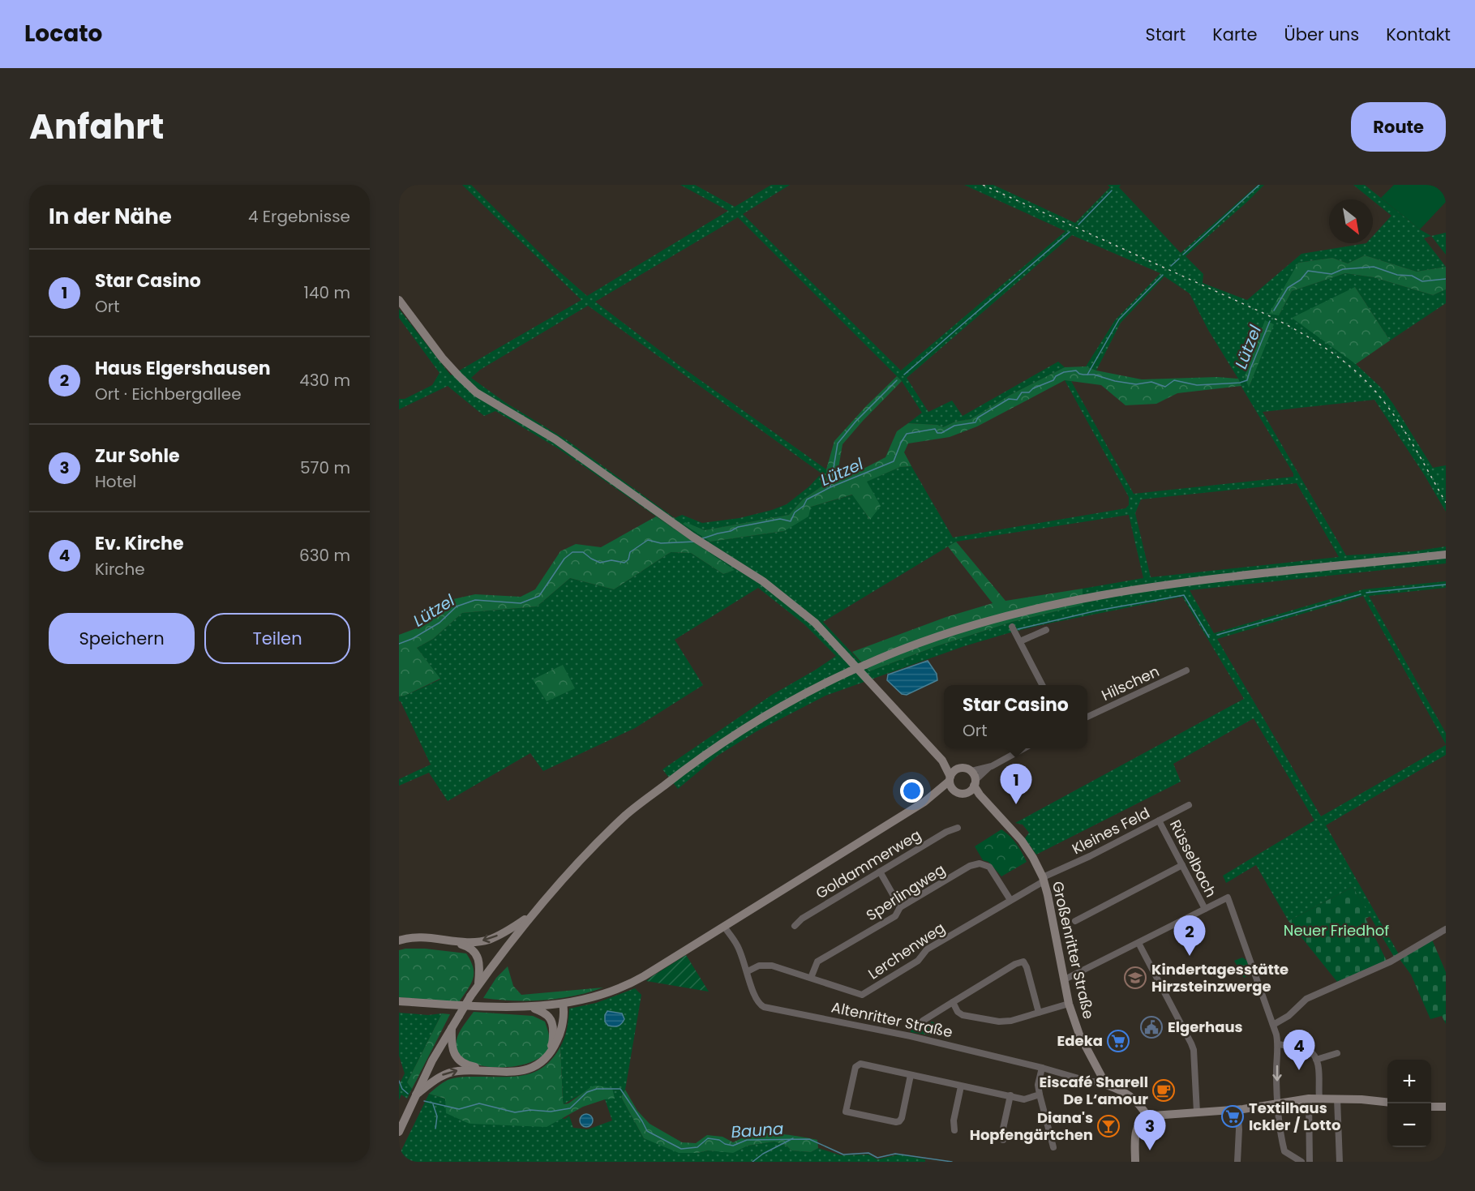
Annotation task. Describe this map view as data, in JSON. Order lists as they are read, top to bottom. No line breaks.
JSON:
{"streets":{"main road":["Großenritter Straße"],"street":["Hilschen","Kleines Feld","Rüsselbach","Goldammerweg","Sperlingweg","Lerchenweg","Altenritter Straße"]},"crossings":[["Kleines Feld","Rüsselbach"],["Kleines Feld","Großenritter Straße"],["Kleines Feld","Lerchenweg"],["Sperlingweg","Lerchenweg"],["Großenritter Straße","Lerchenweg"],["Großenritter Straße","Altenritter Straße"],["Lerchenweg","Altenritter Straße"]],"water":["Lützel","Bauna"],"parks":["Neuer Friedhof"],"places":{"school or university":["Kindertagesstätte Hirzsteinzwerge"],"public building":["Elgerhaus"],"supermarket":["Edeka","Textilhaus Ickler / Lotto"],"cafe":["Eiscafé Sharell De L‘amour"],"bar":["Diana's Hopfengärtchen"]},"north":"bottom right","page":{"header":"Locato","nav":["Start","Karte","Über uns","Kontakt"],"title":"Anfahrt","buttons":["Route",["Speichern","Teilen"]],"heading":["In der Nähe","4 Ergebnisse"],"list":[{"mark":"1","name":"Star Casino","note":"Ort","value":"140 m"},{"mark":"2","name":"Haus Elgershausen","note":"Ort · Eichbergallee","value":"430 m"},{"mark":"3","name":"Zur Sohle","note":"Hotel","value":"570 m"},{"mark":"4","name":"Ev. Kirche","note":"Kirche","value":"630 m"}],"popup":["Star Casino","Ort"],"pins":["1","2","4","3"],"map_buttons":["+","−"]}}
